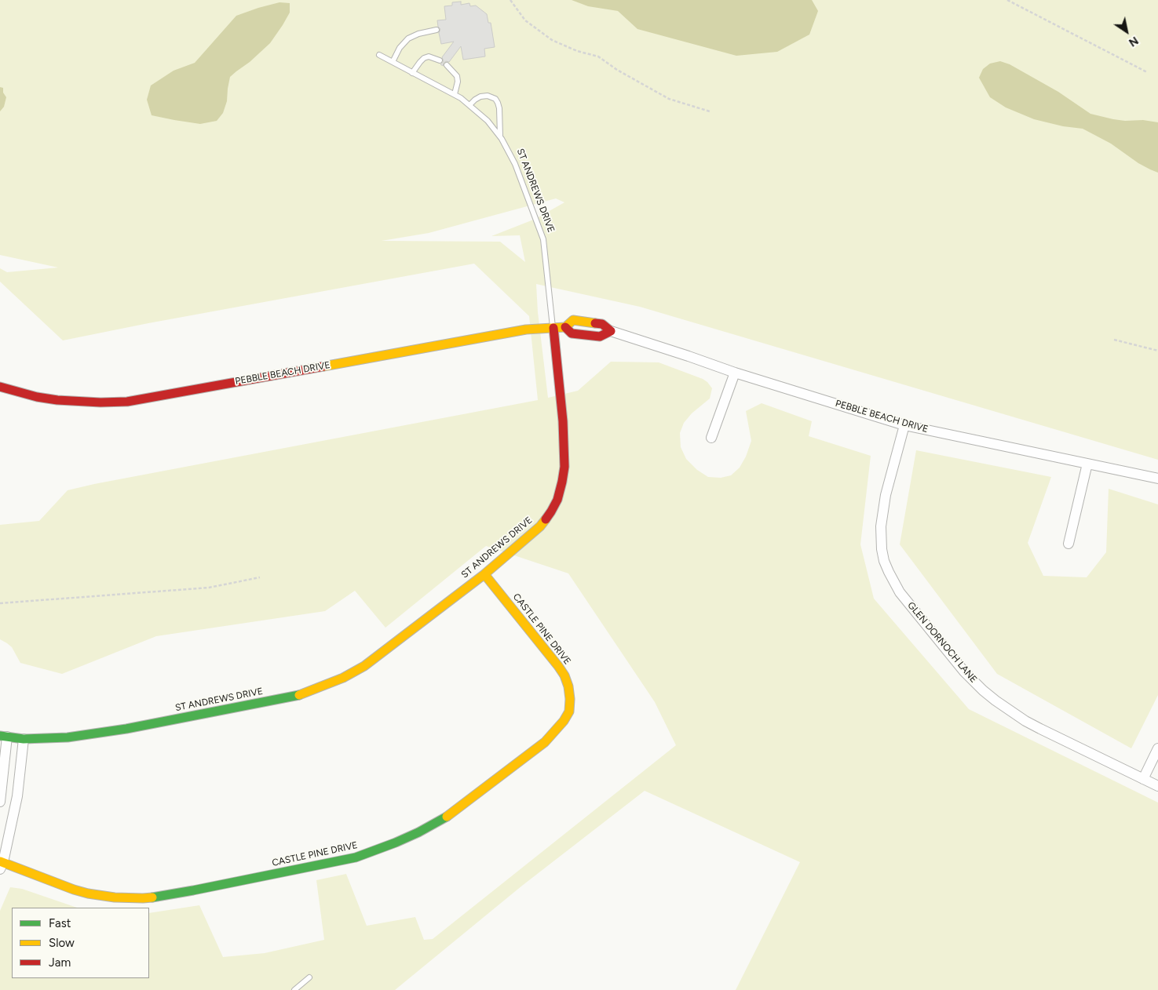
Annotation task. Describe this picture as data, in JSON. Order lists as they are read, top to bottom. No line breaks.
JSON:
{"streets":{"street":["ST ANDREWS DRIVE","PEBBLE BEACH DRIVE","CASTLE PINE DRIVE","GLEN DORNOCH LANE"]},"crossings":[["ST ANDREWS DRIVE","PEBBLE BEACH DRIVE"],["ST ANDREWS DRIVE","CASTLE PINE DRIVE"],["PEBBLE BEACH DRIVE","GLEN DORNOCH LANE"]],"legend":["Fast","Slow","Jam"],"north":"bottom right"}
